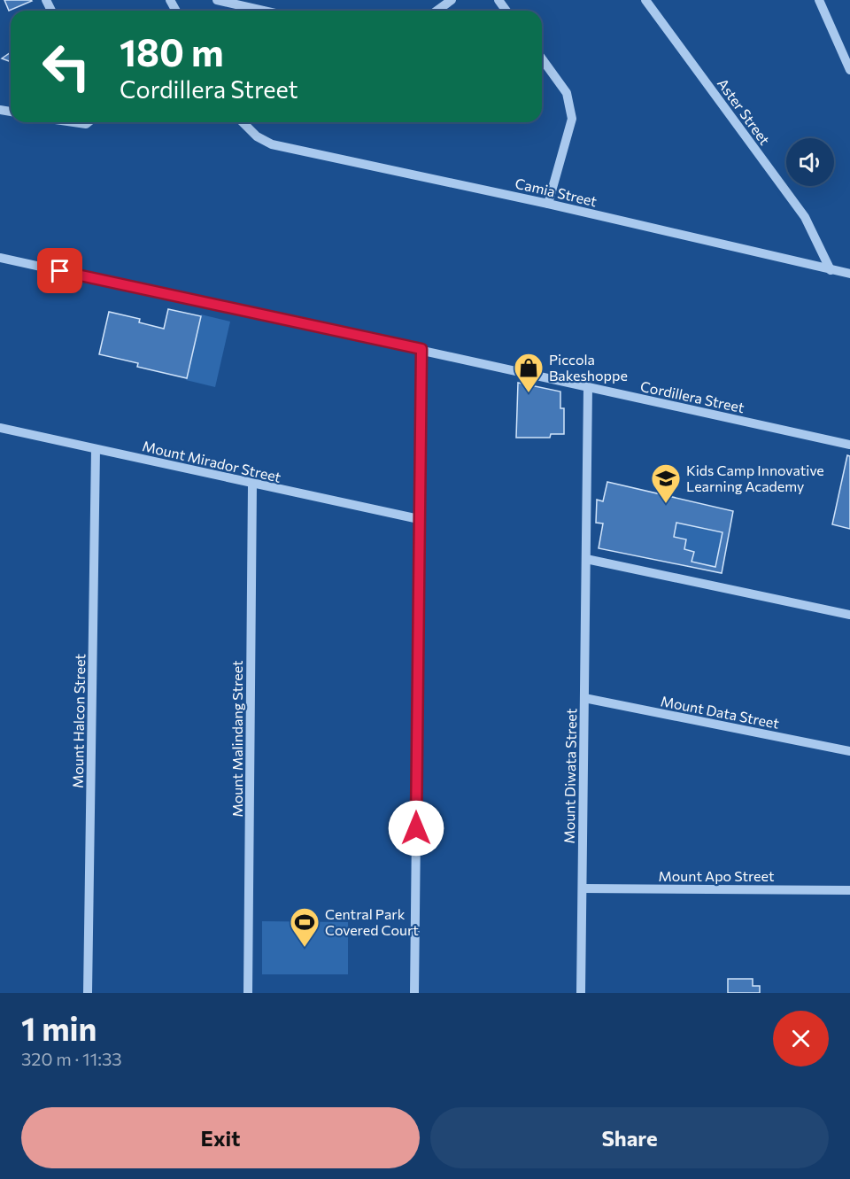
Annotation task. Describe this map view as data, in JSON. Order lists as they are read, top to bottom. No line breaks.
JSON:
{"streets":{"street":["Aster Street","Camia Street","Cordillera Street","Mount Mirador Street","Mount Data Street","Mount Halcon Street","Mount Malindang Street","Mount Diwata Street","Mount Apo Street"]},"crossings":[["Aster Street","Camia Street"],["Cordillera Street","Mount Diwata Street"],["Mount Mirador Street","Mount Halcon Street"],["Mount Mirador Street","Mount Malindang Street"],["Mount Data Street","Mount Diwata Street"],["Mount Diwata Street","Mount Apo Street"]],"places":{"shop":["Piccola Bakeshoppe"],"school or university":["Kids Camp Innovative Learning Academy"],"sports":["Central Park Covered Court"]},"page":{"turn":["180 m","Cordillera Street"],"heading":["1 min","320 m · 11:33"],"buttons":["Exit","Share"]}}
